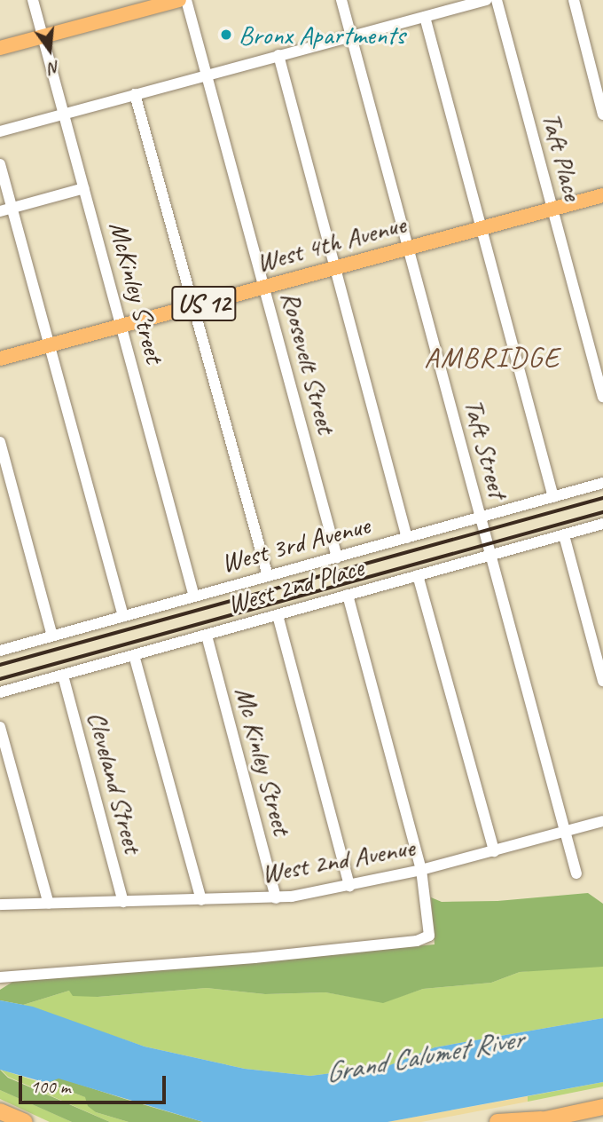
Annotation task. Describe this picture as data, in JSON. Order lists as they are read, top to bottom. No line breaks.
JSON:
{"streets":{"main road":["West 4th Avenue","US 12"],"street":["Taft Place","McKinley Street","Roosevelt Street","Taft Street","West 3rd Avenue","West 2nd Place","Mc Kinley Street","Cleveland Street","West 2nd Avenue"]},"crossings":[["Taft Place","West 4th Avenue"],["West 4th Avenue","McKinley Street"],["West 4th Avenue","Roosevelt Street"],["West 4th Avenue","Taft Street"],["McKinley Street","West 3rd Avenue"],["Roosevelt Street","West 3rd Avenue"],["Taft Street","West 3rd Avenue"],["Taft Street","West 2nd Place"],["Taft Street","West 2nd Avenue"],["West 2nd Place","Mc Kinley Street"],["West 2nd Place","Cleveland Street"],["Mc Kinley Street","West 2nd Avenue"],["Cleveland Street","West 2nd Avenue"]],"districts":["AMBRIDGE"],"water":["Grand Calumet River"],"places":["Bronx Apartments"],"scale_bar":"100 m","north":"bottom"}
